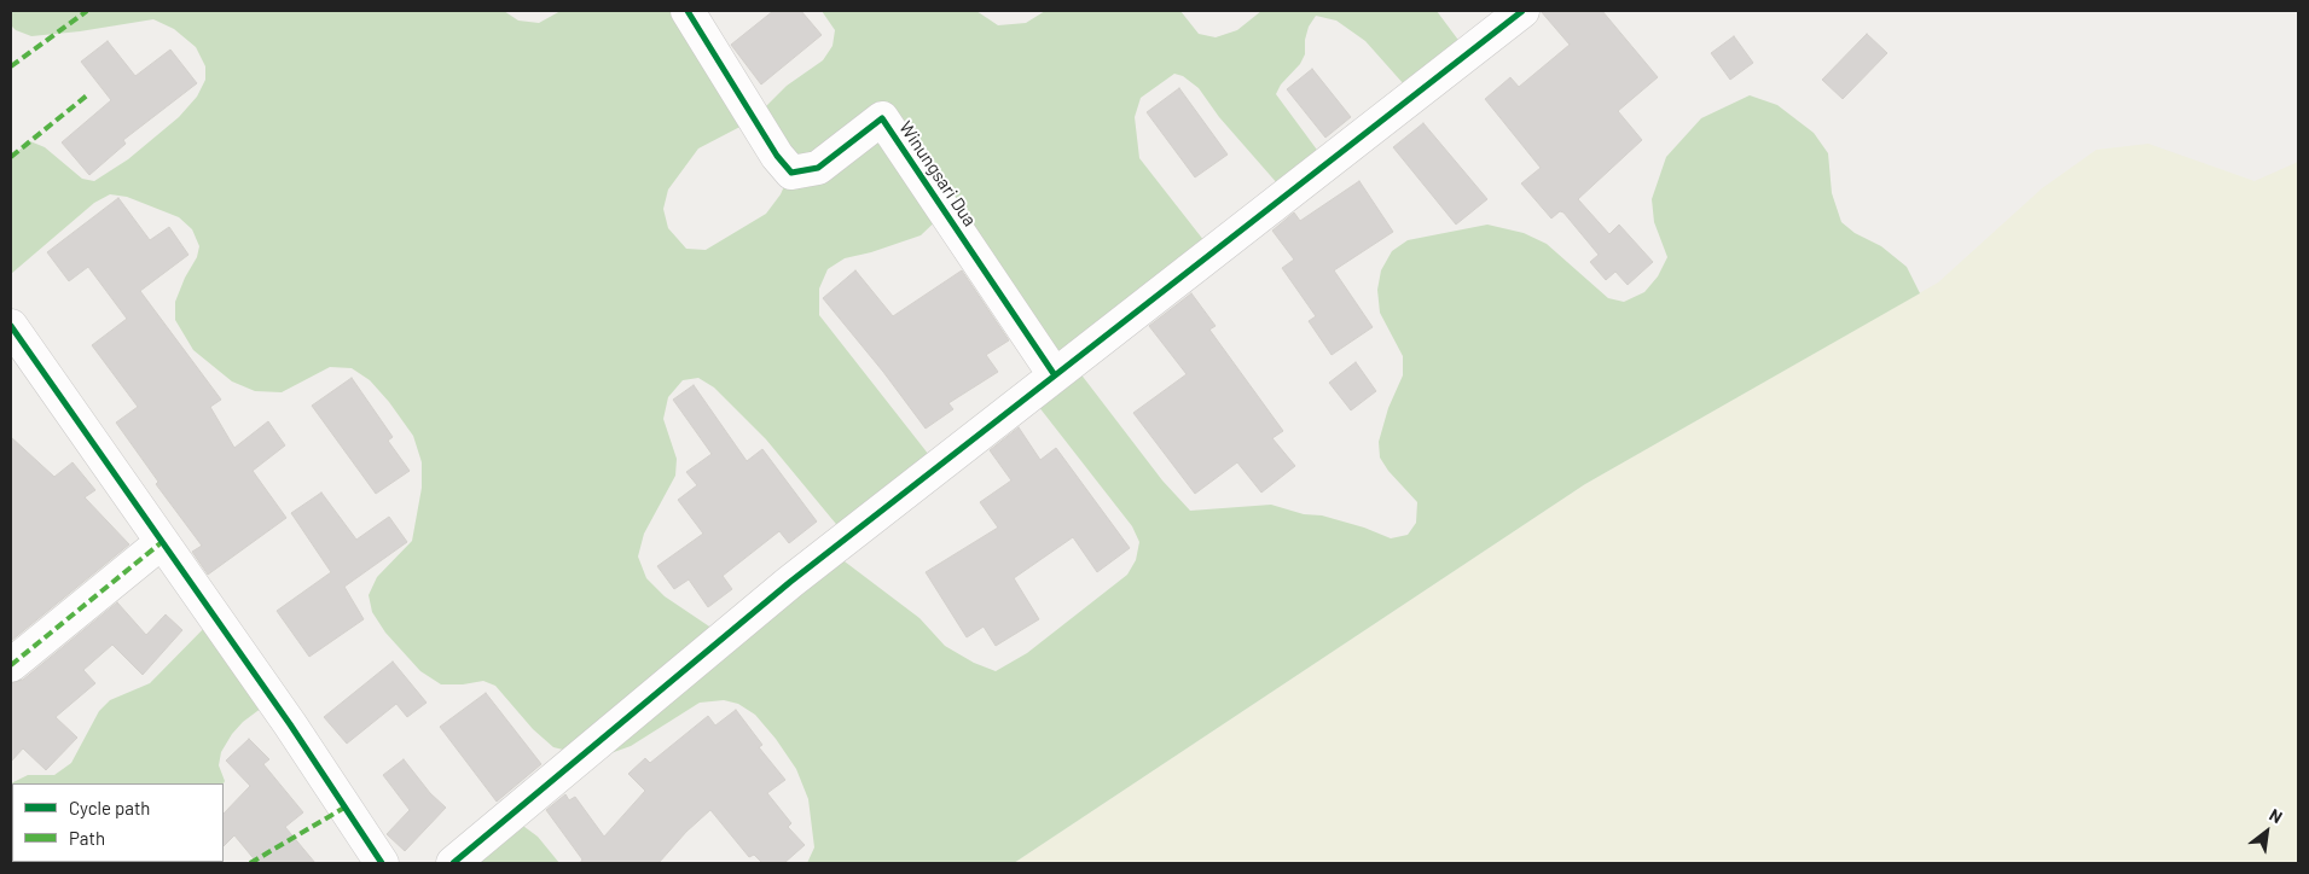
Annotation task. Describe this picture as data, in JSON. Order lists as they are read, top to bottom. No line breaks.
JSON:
{"streets":{"street":["Winungsari Dua"]},"legend":["Cycle path","Path"],"north":"top right"}
